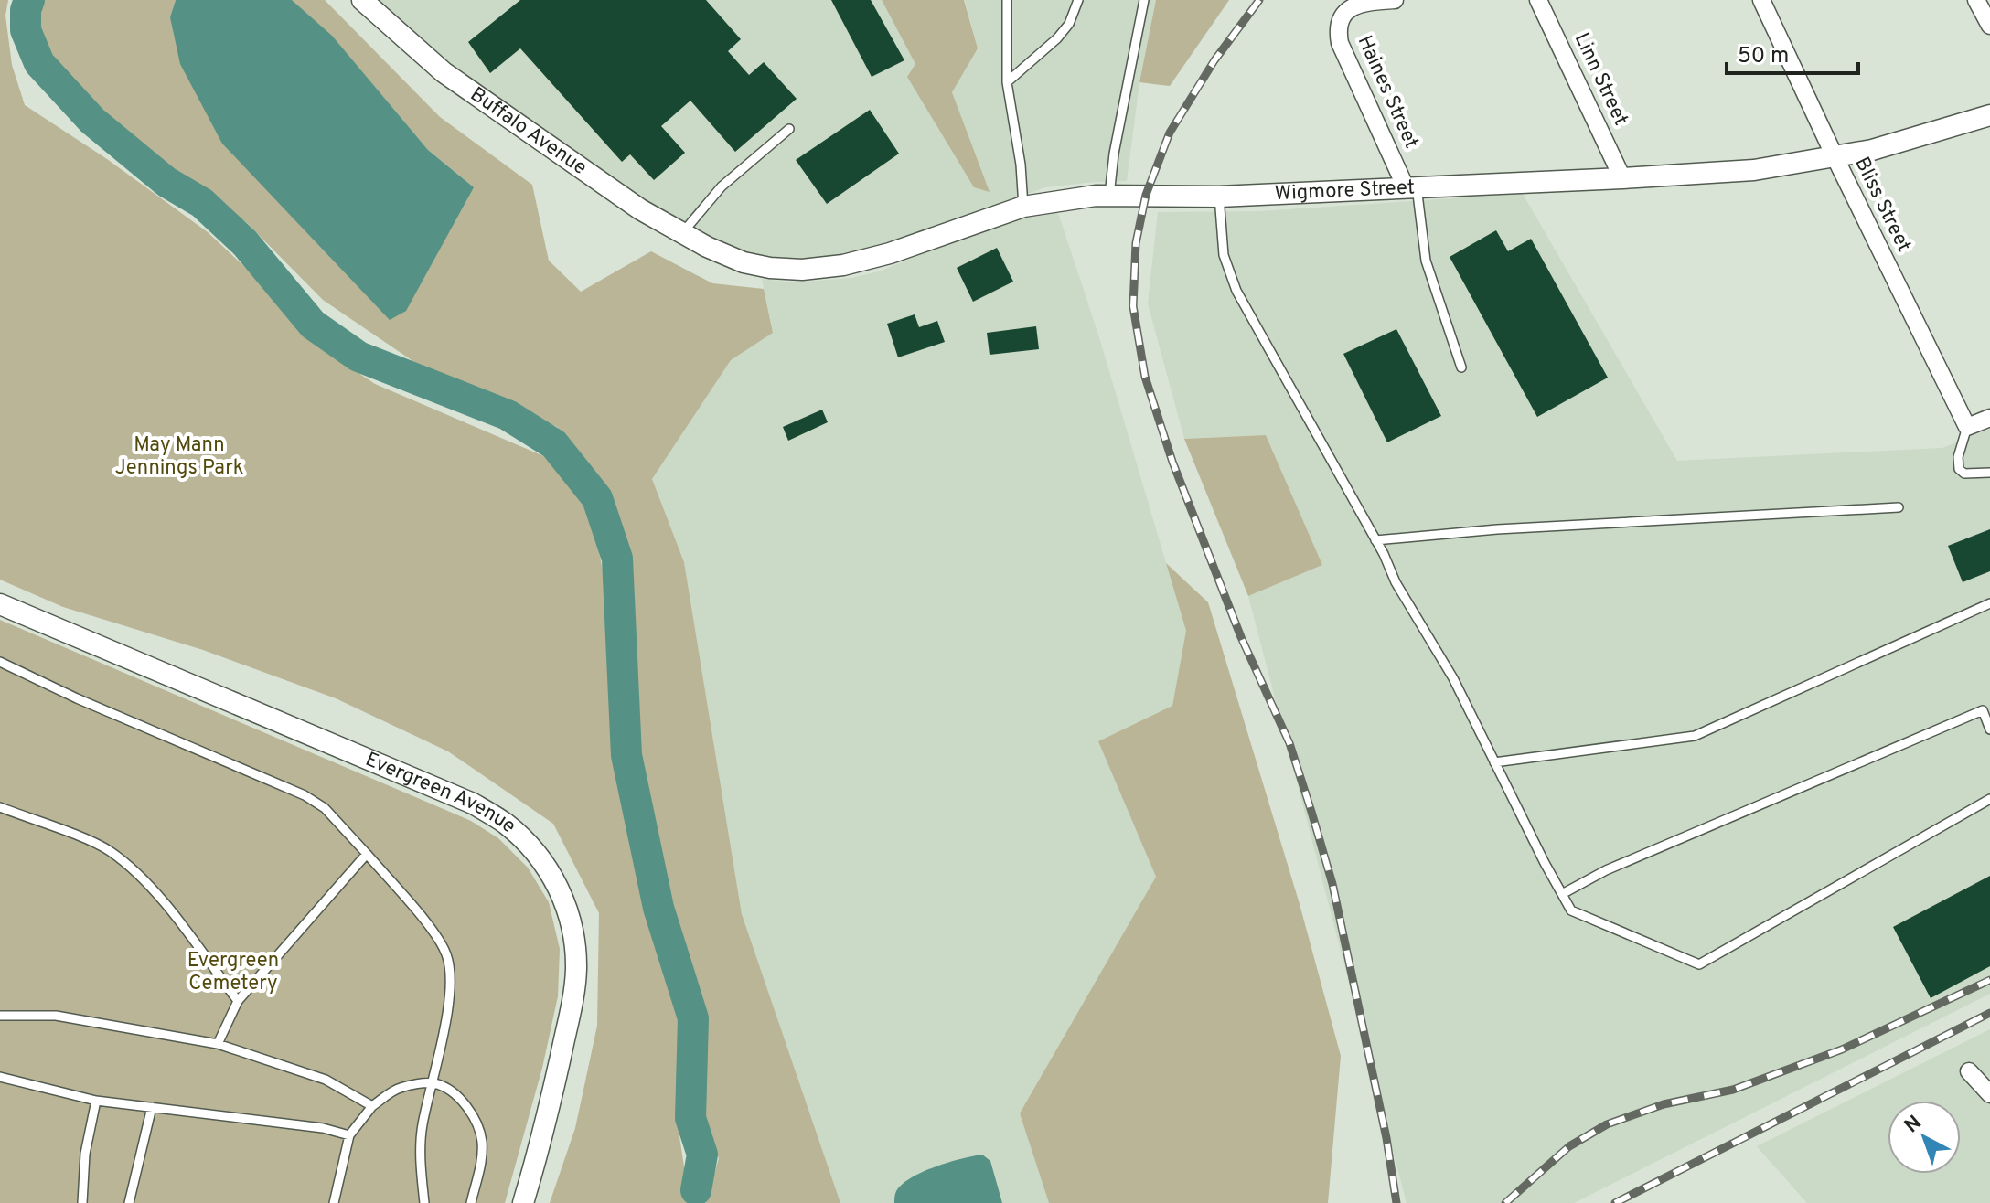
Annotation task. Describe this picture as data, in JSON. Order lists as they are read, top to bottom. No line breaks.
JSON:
{"streets":{"street":["Linn Street","Haines Street","Buffalo Avenue","Wigmore Street","Bliss Street","Evergreen Avenue"]},"crossings":[["Linn Street","Wigmore Street"],["Haines Street","Wigmore Street"],["Buffalo Avenue","Wigmore Street"],["Wigmore Street","Bliss Street"]],"parks":["May Mann Jennings Park","Evergreen Cemetery"],"scale_bar":"50 m","north":"top left"}
